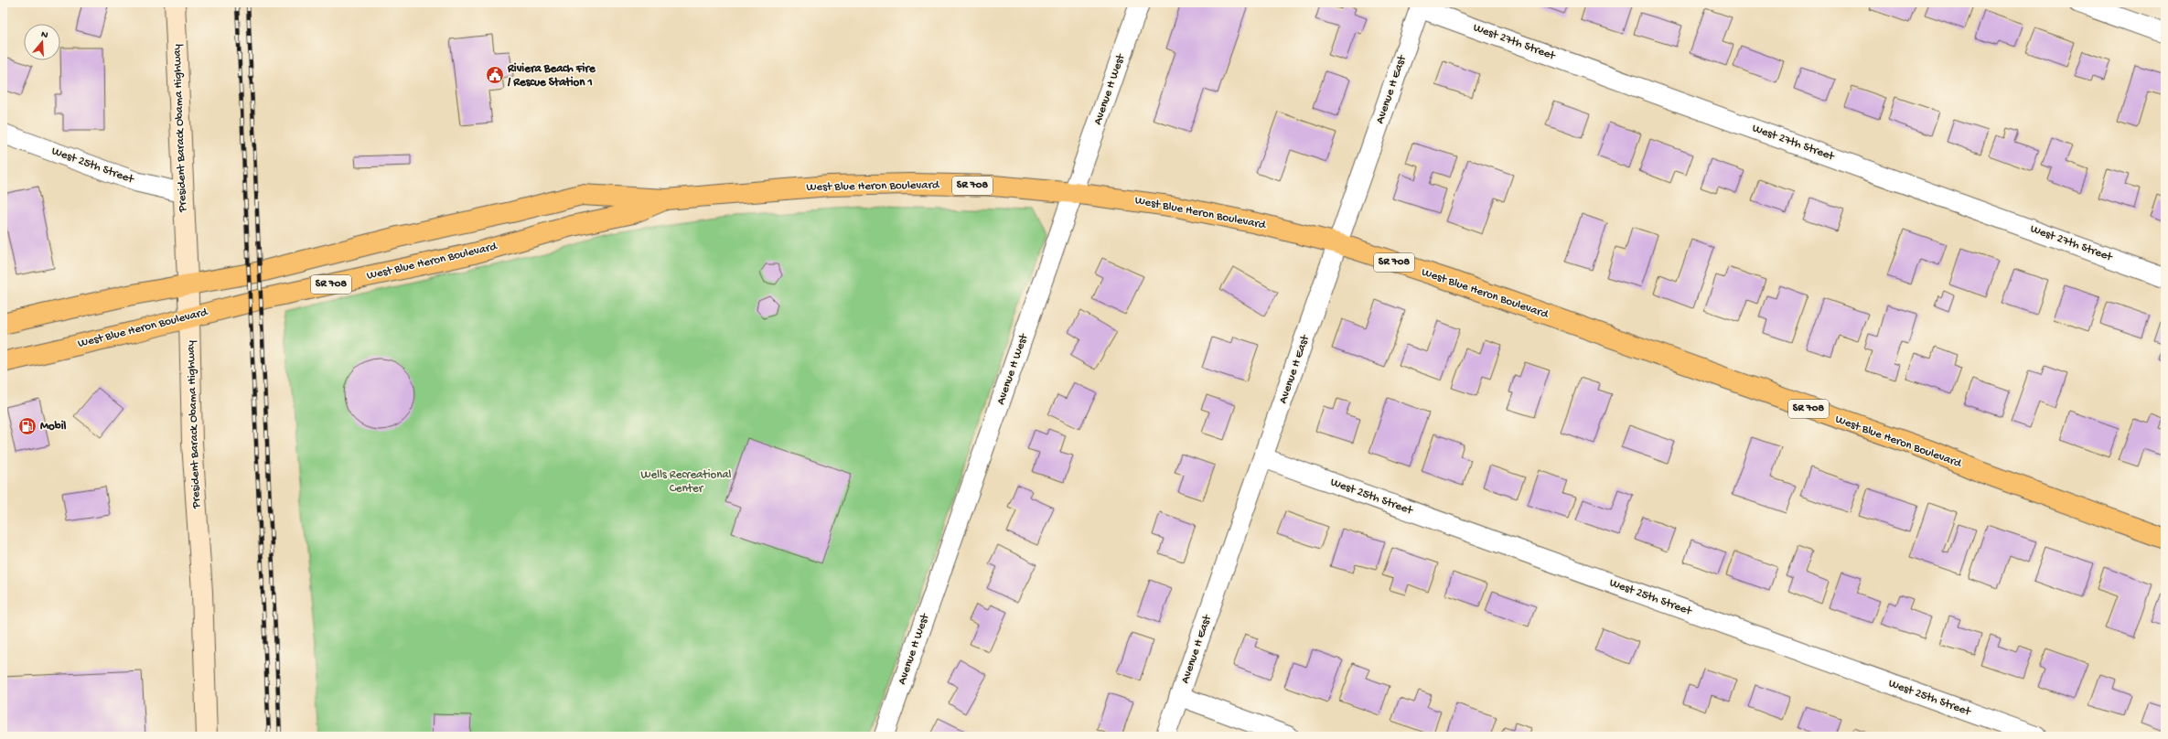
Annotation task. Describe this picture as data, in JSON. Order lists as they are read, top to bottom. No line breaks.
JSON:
{"streets":{"main road":["President Barack Obama Highway","SR 708","West Blue Heron Boulevard"],"street":["West 27th Street","Avenue H West","Avenue H East","West 25th Street"]},"crossings":[["West 27th Street","Avenue H East"],["Avenue H West","West Blue Heron Boulevard"],["Avenue H East","West 25th Street"],["Avenue H East","West Blue Heron Boulevard"],["President Barack Obama Highway","West 25th Street"],["President Barack Obama Highway","West Blue Heron Boulevard"]],"parks":["Wells Recreational Center"],"places":{"public building":["Riviera Beach Fire / Rescue Station 1"],"fuel station":["Mobil"]},"north":"top"}
